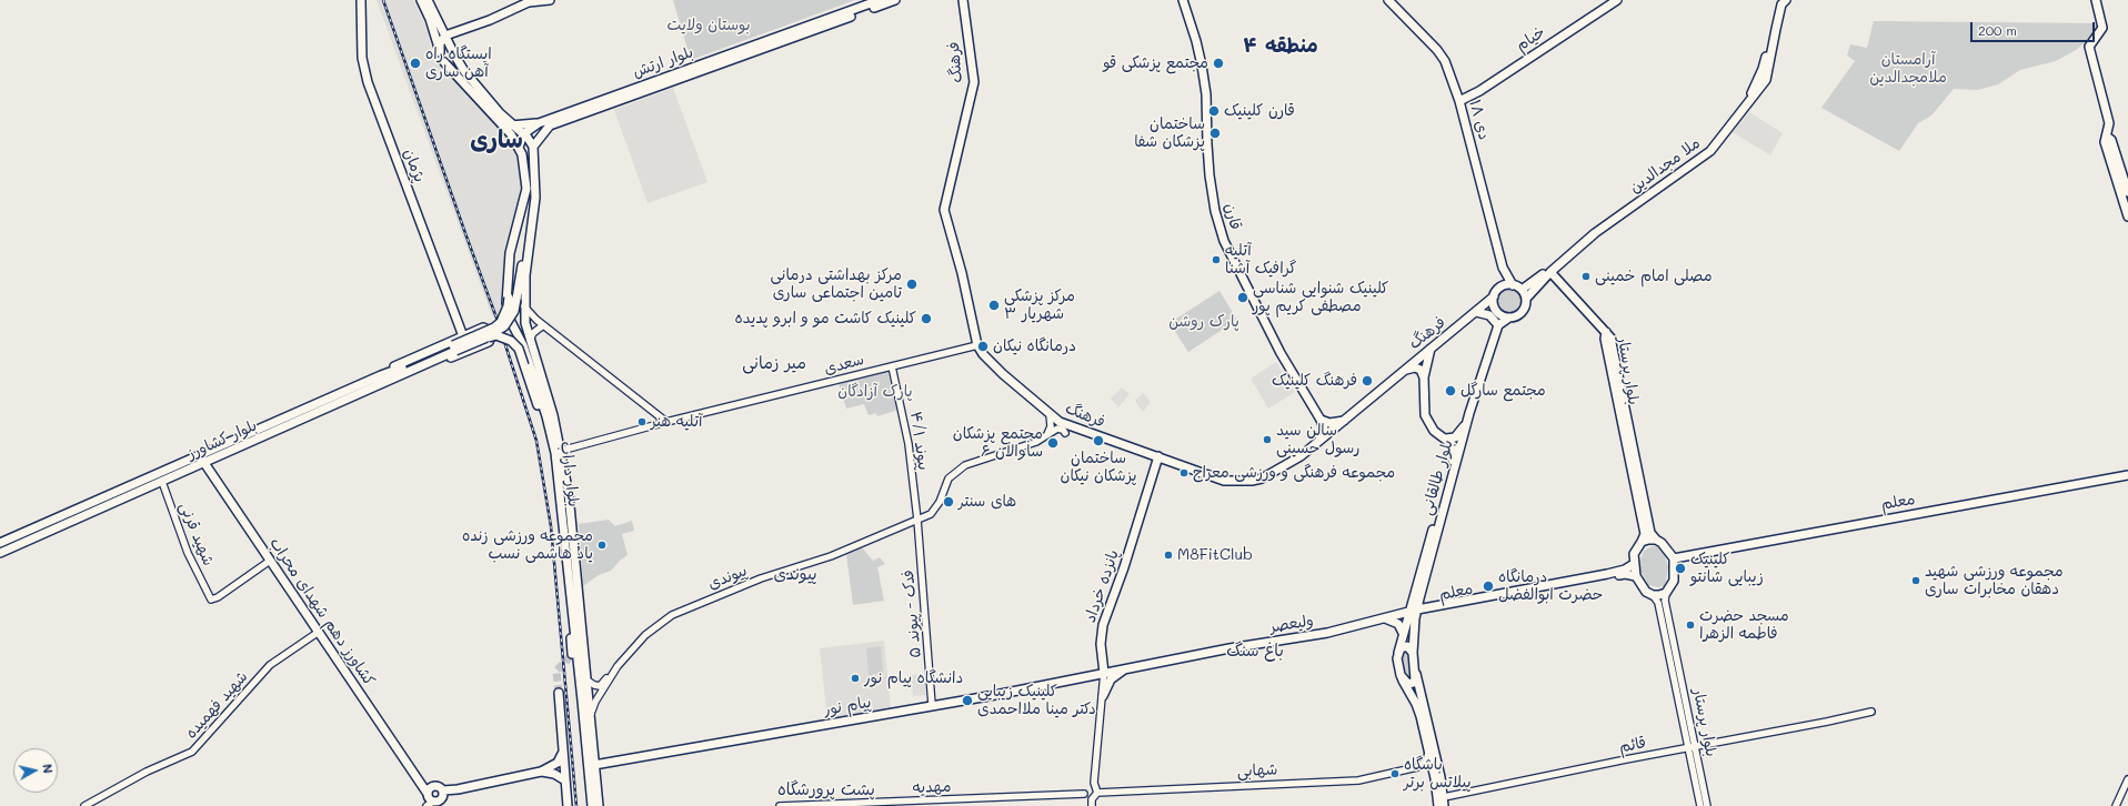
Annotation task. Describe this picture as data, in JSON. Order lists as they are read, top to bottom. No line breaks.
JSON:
{"streets":{"main road":["خیام","بلوار ارتش","فرهنگ","۱۸ دی","پژمان","ملا مجدالدین","قارن","بلوار پرستار","بلوار کشاورز","بلوار داراب","بلوار طالقانی","معلم","پانزده خرداد","کشاورز دهم شهدای محراب","ولیعصر","پیام نور"],"street":["سعدی","پیوند ۴/۱","شهید قرنی","پیوندی","فدک - پیوند ۵","شهید فهمیده","قائم","شهابی","مهدیه"]},"crossings":[["خیام","۱۸ دی"],["بلوار ارتش","بلوار داراب"],["فرهنگ","۱۸ دی"],["فرهنگ","ملا مجدالدین"],["فرهنگ","قارن"],["فرهنگ","سعدی"],["فرهنگ","پانزده خرداد"],["۱۸ دی","ملا مجدالدین"],["ملا مجدالدین","بلوار پرستار"],["سعدی","پیوند ۴/۱"],["سعدی","بلوار داراب"],["بلوار پرستار","معلم"],["بلوار پرستار","قائم"],["بلوار کشاورز","شهید قرنی"],["بلوار کشاورز","کشاورز دهم شهدای محراب"],["پیوند ۴/۱","پیوندی"],["پیوند ۴/۱","فدک - پیوند ۵"],["بلوار داراب","پیوندی"],["بلوار داراب","پیام نور"],["بلوار طالقانی","معلم"],["بلوار طالقانی","ولیعصر"],["معلم","ولیعصر"],["شهید قرنی","کشاورز دهم شهدای محراب"],["پیوندی","فدک - پیوند ۵"],["پانزده خرداد","ولیعصر"],["پانزده خرداد","پیام نور"],["پانزده خرداد","شهابی"],["کشاورز دهم شهدای محراب","شهید فهمیده"],["فدک - پیوند ۵","پیام نور"],["ولیعصر","پیام نور"]],"districts":["منطقه ۴","ساری","میر زمانی","پیوندی","باغ سنگ","پشت پرورشگاه"],"parks":["بوستان ولایت","آرامستان ملامجدالدین","پارک روشن","پارک آزادگان"],"places":["ایستگاه راه آهن ساری","مجتمع پزشکی قو","قارن کلینیک","ساختمان پزشکان شفا","آتلیه گرافیک آشنا","مصلی امام خمینی","مرکز بهداشتی درمانی تامین اجتماعی ساری","کلینیک شنوایی شناسی مصطفی کریم پور","مرکز پزشکی شهریار ۳","کلینیک کاشت مو و ابرو پدیده","درمانگاه نیکان","فرهنگ کلینیک","مجتمع سارگل","آتلیه هنر","سالن سید رسول حسینی","ساختمان پزشکان نیکان","مجتمع پزشکان ساوالان ۶","مجموعه فرهنگی و ورزشی معراج","های سنتر","مجموعه ورزشی زنده یاد هاشمی نسب","M8FitClub","کلینیک زیبایی شانتو","مجموعه ورزشی شهید دهقان مخابرات ساری","درمانگاه حضرت ابوالفضل","مسجد حضرت فاطمه الزهرا","دانشگاه پیام نور","کلینیک زیبایی دکتر مینا ملااحمدی","باشگاه پیلاتس برتر"],"scale_bar":"200 m","north":"right"}
